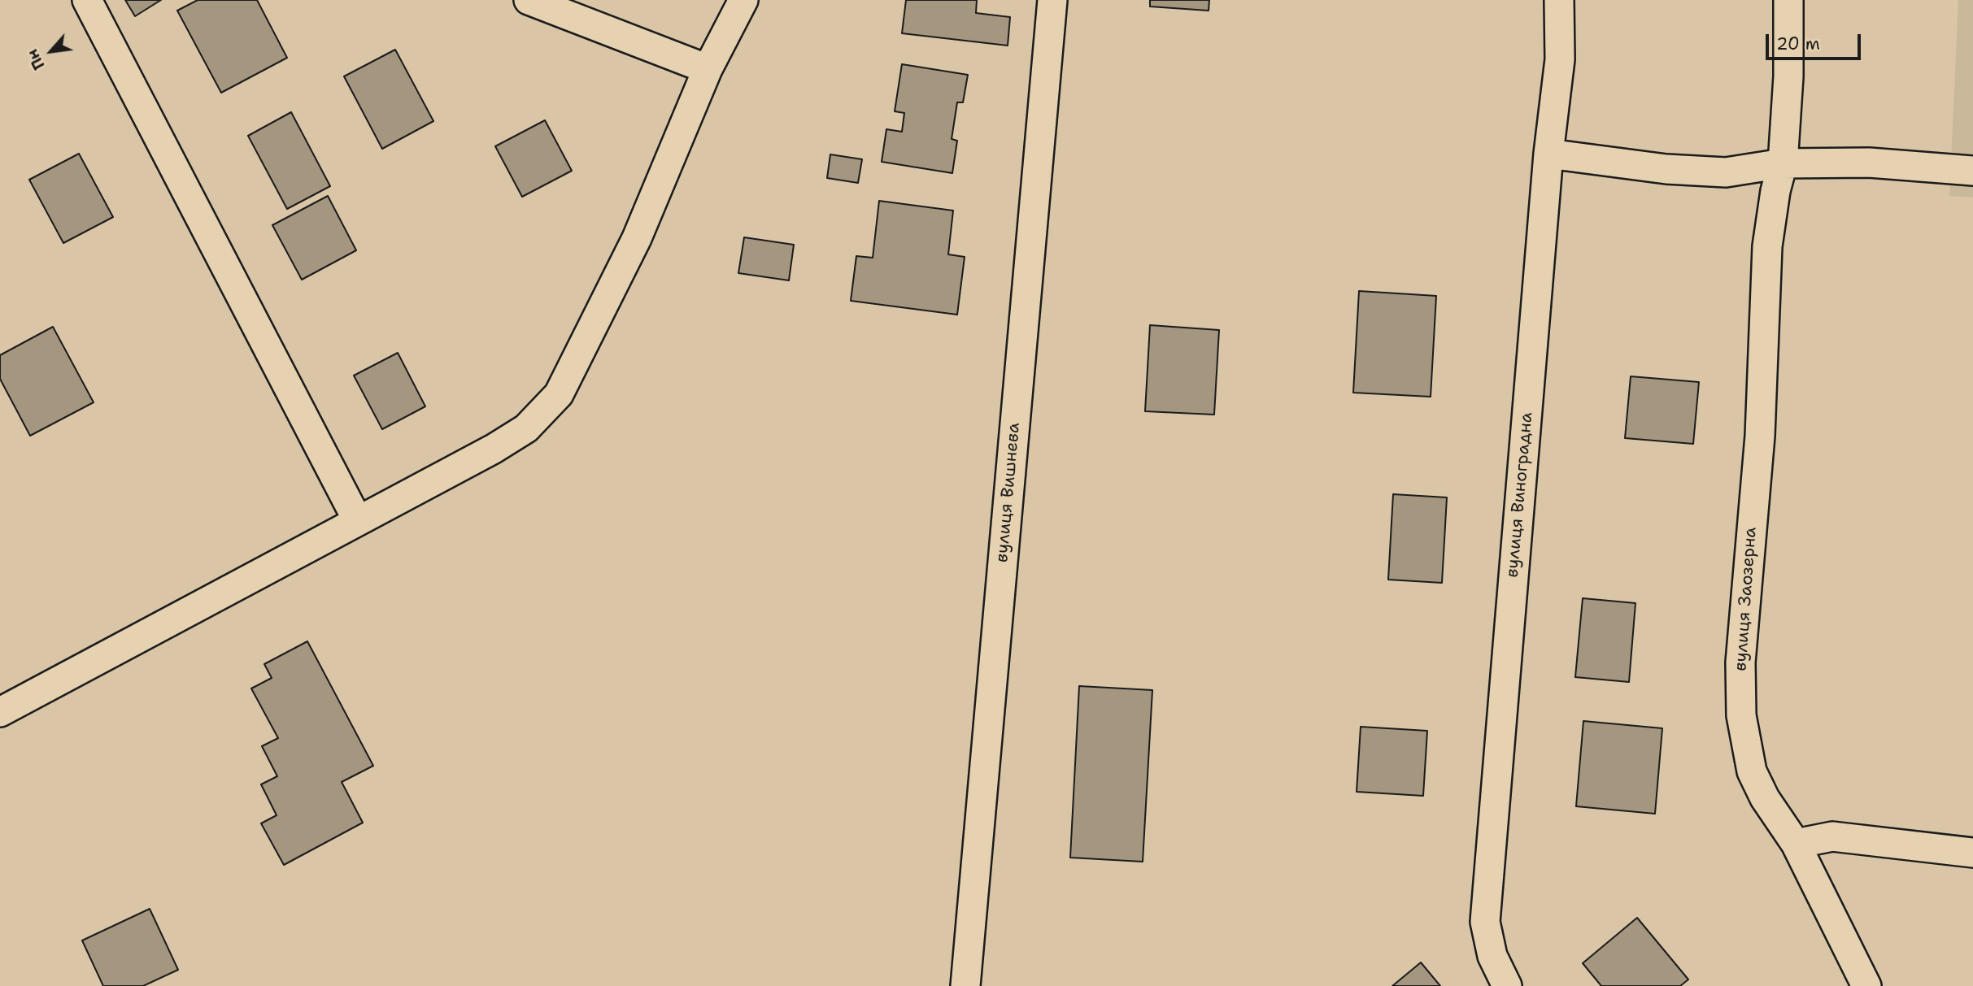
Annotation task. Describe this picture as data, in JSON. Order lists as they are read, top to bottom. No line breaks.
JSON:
{"streets":{"street":["вулиця Вишнева","вулиця Виноградна","вулиця Заозерна"]},"scale_bar":"20 m","north":"bottom left"}
